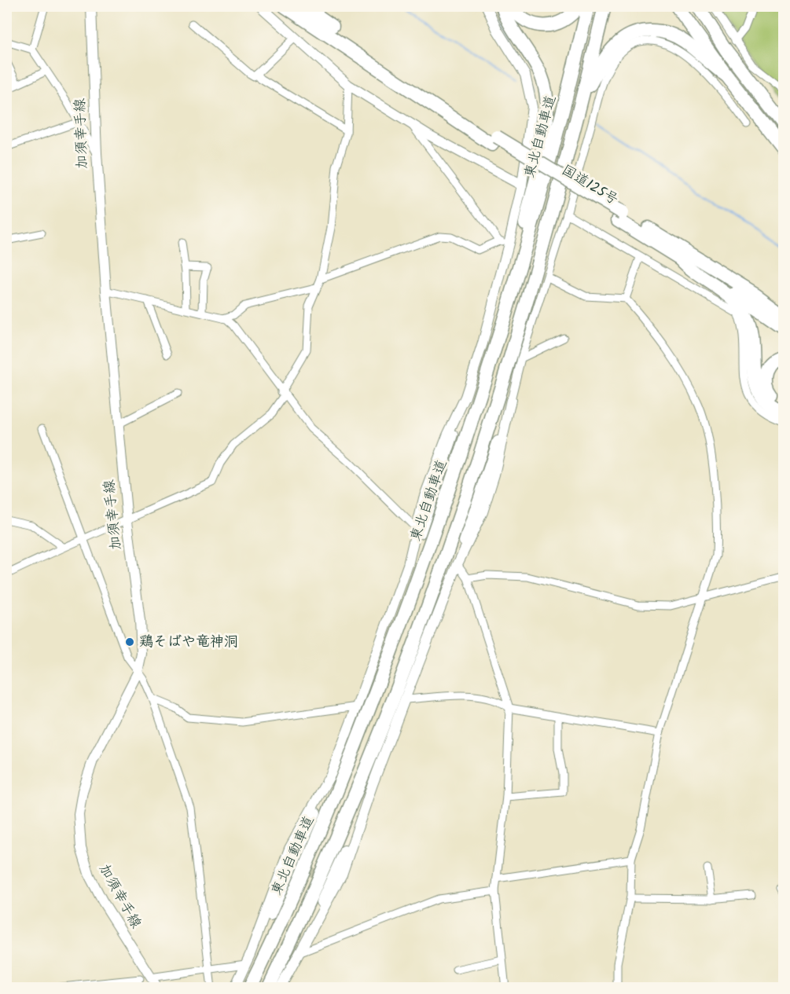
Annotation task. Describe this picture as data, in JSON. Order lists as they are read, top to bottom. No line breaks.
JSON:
{"streets":{"highway":["東北自動車道","国道125号"],"street":["加須幸手線"]},"places":["鶏そばや竜神洞"]}
